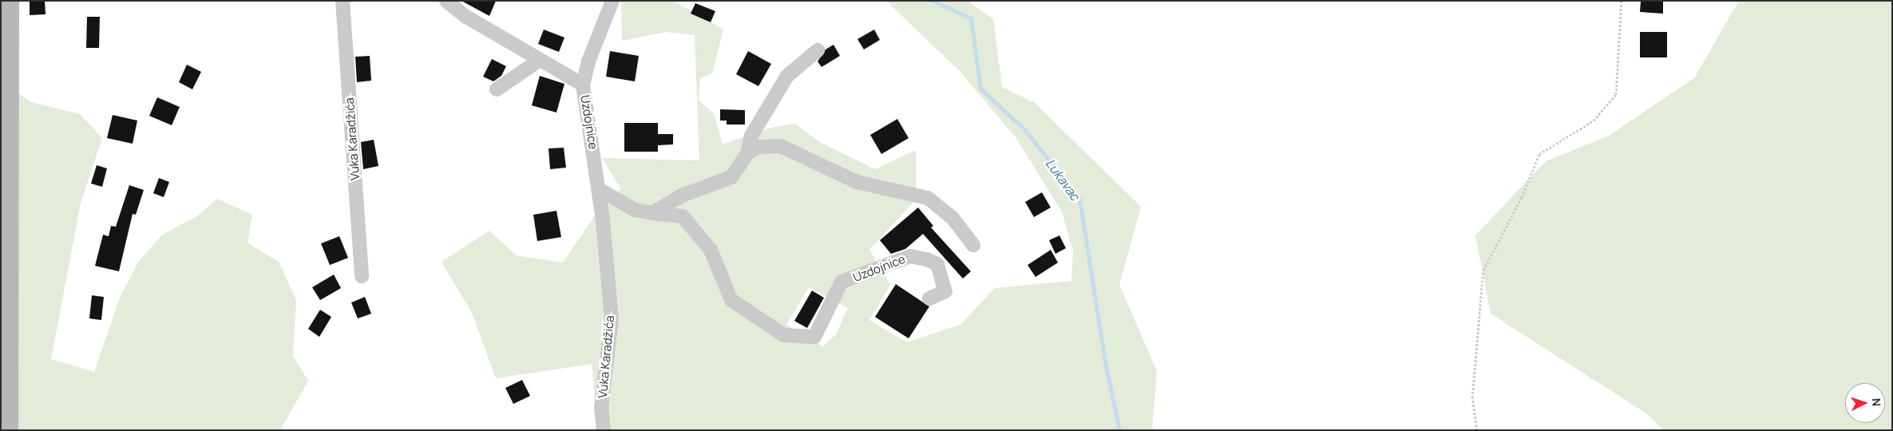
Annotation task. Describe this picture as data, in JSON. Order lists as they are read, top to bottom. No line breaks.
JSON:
{"streets":{"street":["Uzdojnice","Vuka Karadžića"]},"crossings":[["Uzdojnice","Vuka Karadžića"]],"water":["Lukavac"],"north":"right"}
